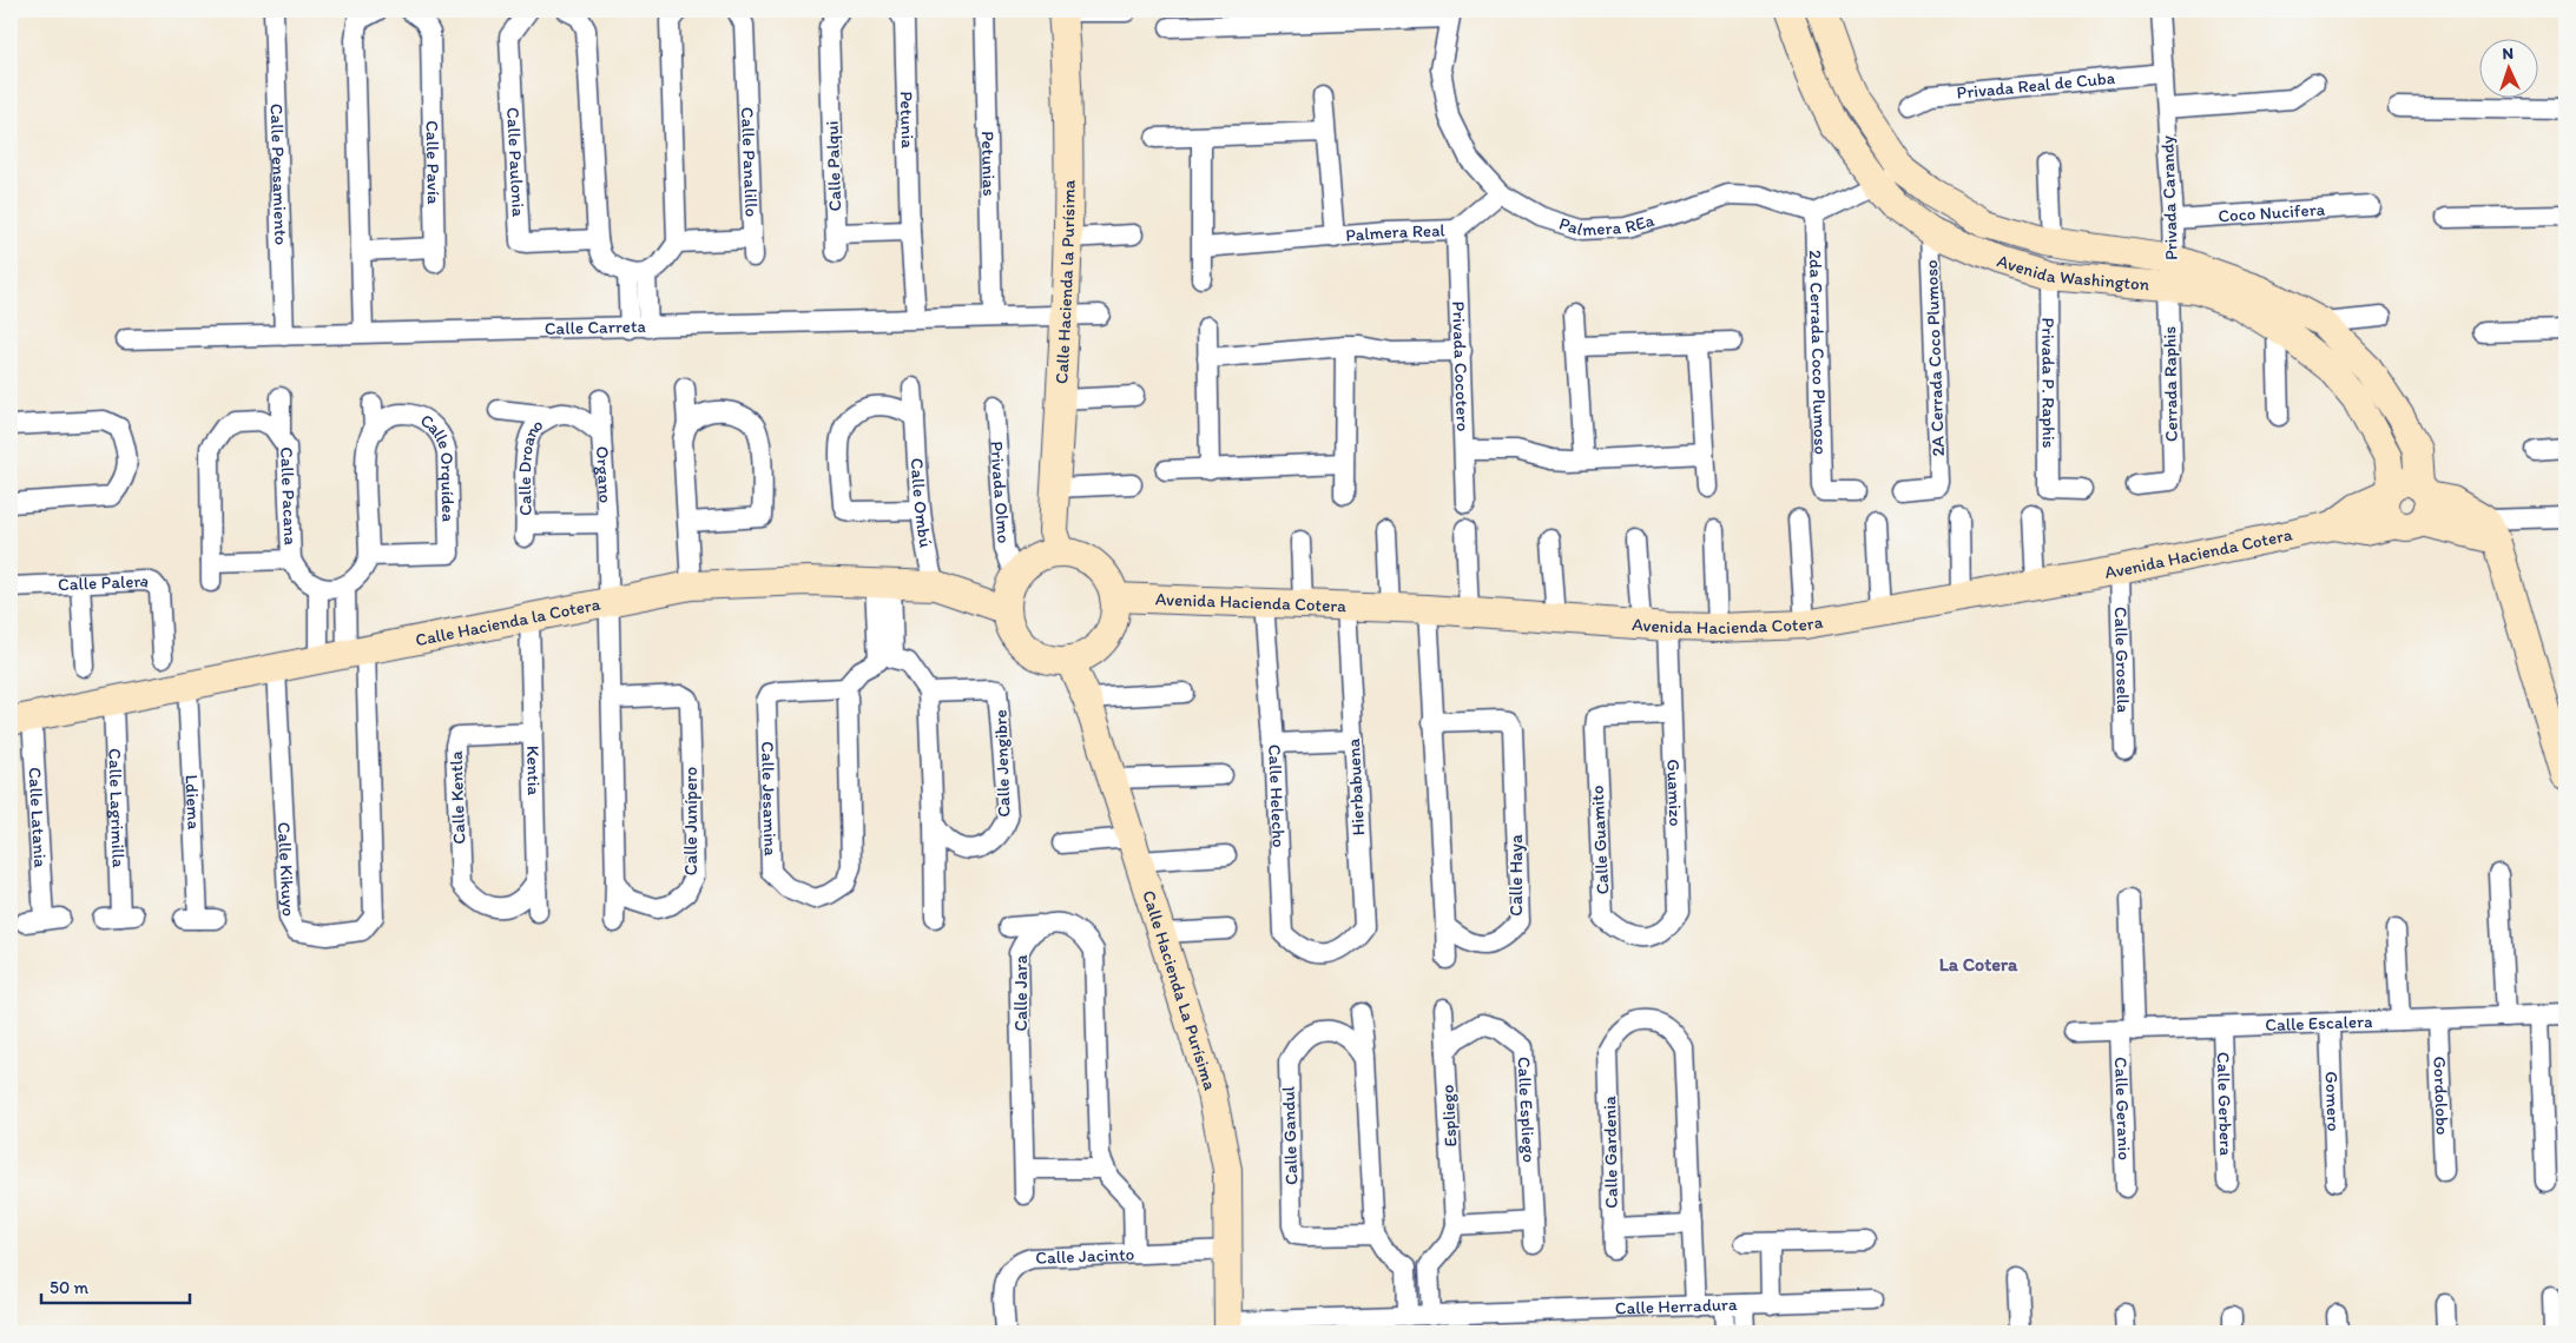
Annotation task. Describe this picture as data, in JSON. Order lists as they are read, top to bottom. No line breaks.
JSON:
{"streets":{"street":["Privada Real de Cuba","Petunia","Calle Paulonia","Calle Panalillo","Calle Pavía","Petunias","Calle Palqui","Calle Pensamiento","Privada Carandy","Coco Nucifera","Palmera REa","Palmera Real","Avenida Washington","Calle Hacienda la Purísima","Calle Carreta","2da Cerrada Coco Plumoso","2A Cerrada Coco Plumoso","Privada Cocotero","Privada P. Raphis","Cerrada Raphis","Calle Droano","Calle Orquídea","Organo","Privada Olmo","Calle Pacana","Calle Ombú","Avenida Hacienda Cotera","Calle Palera","Calle Hacienda la Cotera","Calle Grosella","Calle Jengibre","Kentia","Hierbabuena","Guamizo","Calle Helecho","Calle Kentla","Calle Jesamina","Ldiema","Calle Lagrimilla","Calle Latania","Calle Junípero","Calle Guamito","Calle Kikuyo","Calle Haya","Calle Hacienda La Purísima","Calle Jara","Calle Escalera","Gordolobo","Gomero","Calle Gerbera","Calle Espliego","Calle Geranio","Espliego","Calle Gandul","Calle Gardenia","Calle Jacinto","Calle Herradura"]},"crossings":[["Privada Real de Cuba","Privada Carandy"],["Petunia","Calle Palqui"],["Petunias","Calle Carreta"],["Calle Pensamiento","Calle Carreta"],["Privada Carandy","Coco Nucifera"],["Privada Carandy","Avenida Washington"],["Privada Carandy","Cerrada Raphis"],["Palmera REa","2da Cerrada Coco Plumoso"],["Palmera Real","Privada Cocotero"],["Avenida Washington","2A Cerrada Coco Plumoso"],["Avenida Washington","Privada P. Raphis"],["Avenida Washington","Cerrada Raphis"],["Calle Hacienda la Purísima","Calle Carreta"],["Calle Hacienda la Purísima","Privada Olmo"],["Calle Hacienda la Purísima","Avenida Hacienda Cotera"],["Calle Hacienda la Purísima","Calle Hacienda la Cotera"],["Calle Hacienda la Purísima","Calle Hacienda La Purísima"],["Calle Droano","Organo"],["Privada Olmo","Avenida Hacienda Cotera"],["Privada Olmo","Calle Hacienda la Cotera"],["Privada Olmo","Calle Hacienda La Purísima"],["Calle Ombú","Calle Hacienda la Cotera"],["Avenida Hacienda Cotera","Calle Hacienda la Cotera"],["Avenida Hacienda Cotera","Calle Grosella"],["Avenida Hacienda Cotera","Hierbabuena"],["Avenida Hacienda Cotera","Guamizo"],["Avenida Hacienda Cotera","Calle Helecho"],["Avenida Hacienda Cotera","Calle Hacienda La Purísima"],["Calle Hacienda la Cotera","Kentia"],["Calle Hacienda la Cotera","Ldiema"],["Calle Hacienda la Cotera","Calle Lagrimilla"],["Calle Hacienda la Cotera","Calle Latania"],["Calle Hacienda la Cotera","Calle Kikuyo"],["Calle Hacienda la Cotera","Calle Hacienda La Purísima"],["Kentia","Calle Kentla"],["Hierbabuena","Calle Helecho"],["Guamizo","Calle Guamito"],["Calle Hacienda La Purísima","Calle Jacinto"],["Calle Hacienda La Purísima","Calle Herradura"],["Calle Escalera","Gordolobo"],["Calle Escalera","Gomero"],["Calle Escalera","Calle Gerbera"],["Calle Escalera","Calle Geranio"],["Calle Espliego","Espliego"]],"districts":["La Cotera"],"scale_bar":"50 m","north":"top"}
